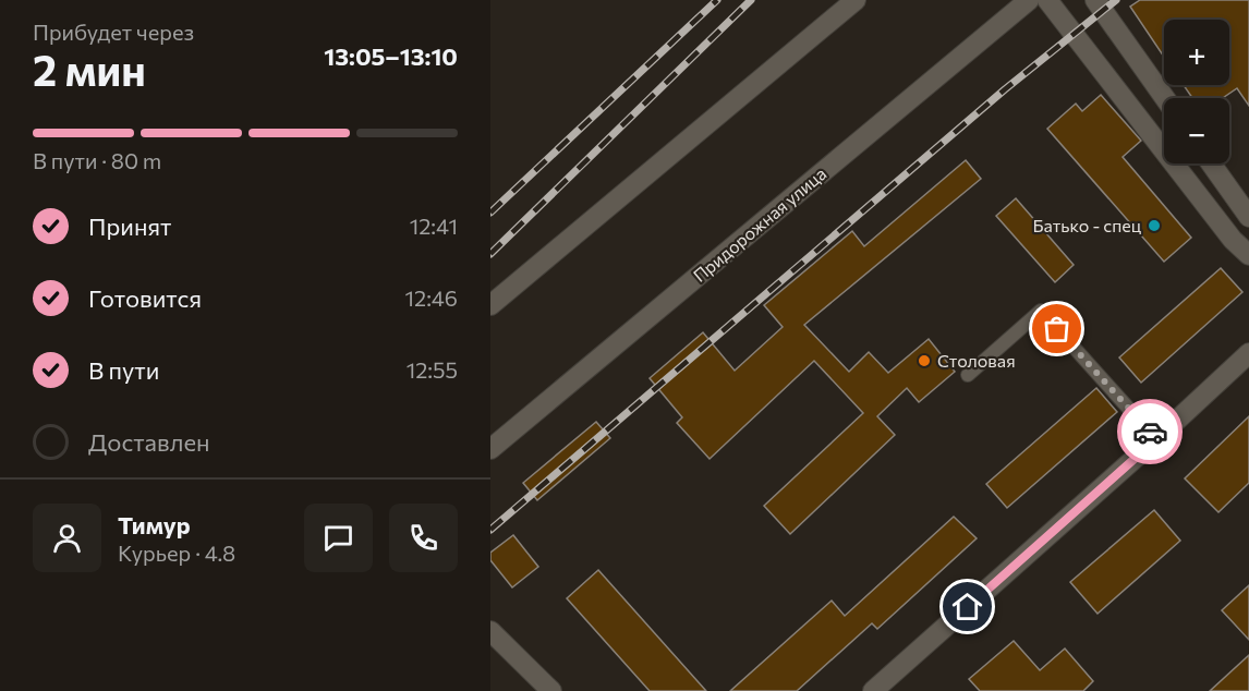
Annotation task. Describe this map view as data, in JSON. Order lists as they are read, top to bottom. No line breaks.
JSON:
{"streets":{"main road":["Придорожная улица"]},"places":["Батько - спец","Столовая"],"page":{"heading":["2 мин","Прибудет через","13:05–13:10"],"panel":["Тимур","Курьер · 4.8"],"map_buttons":["+","−"],"bar":"В пути · 80 m","list":[["Принят","12:41"],["Готовится","12:46"],["В пути","12:55"],"Доставлен"]}}
